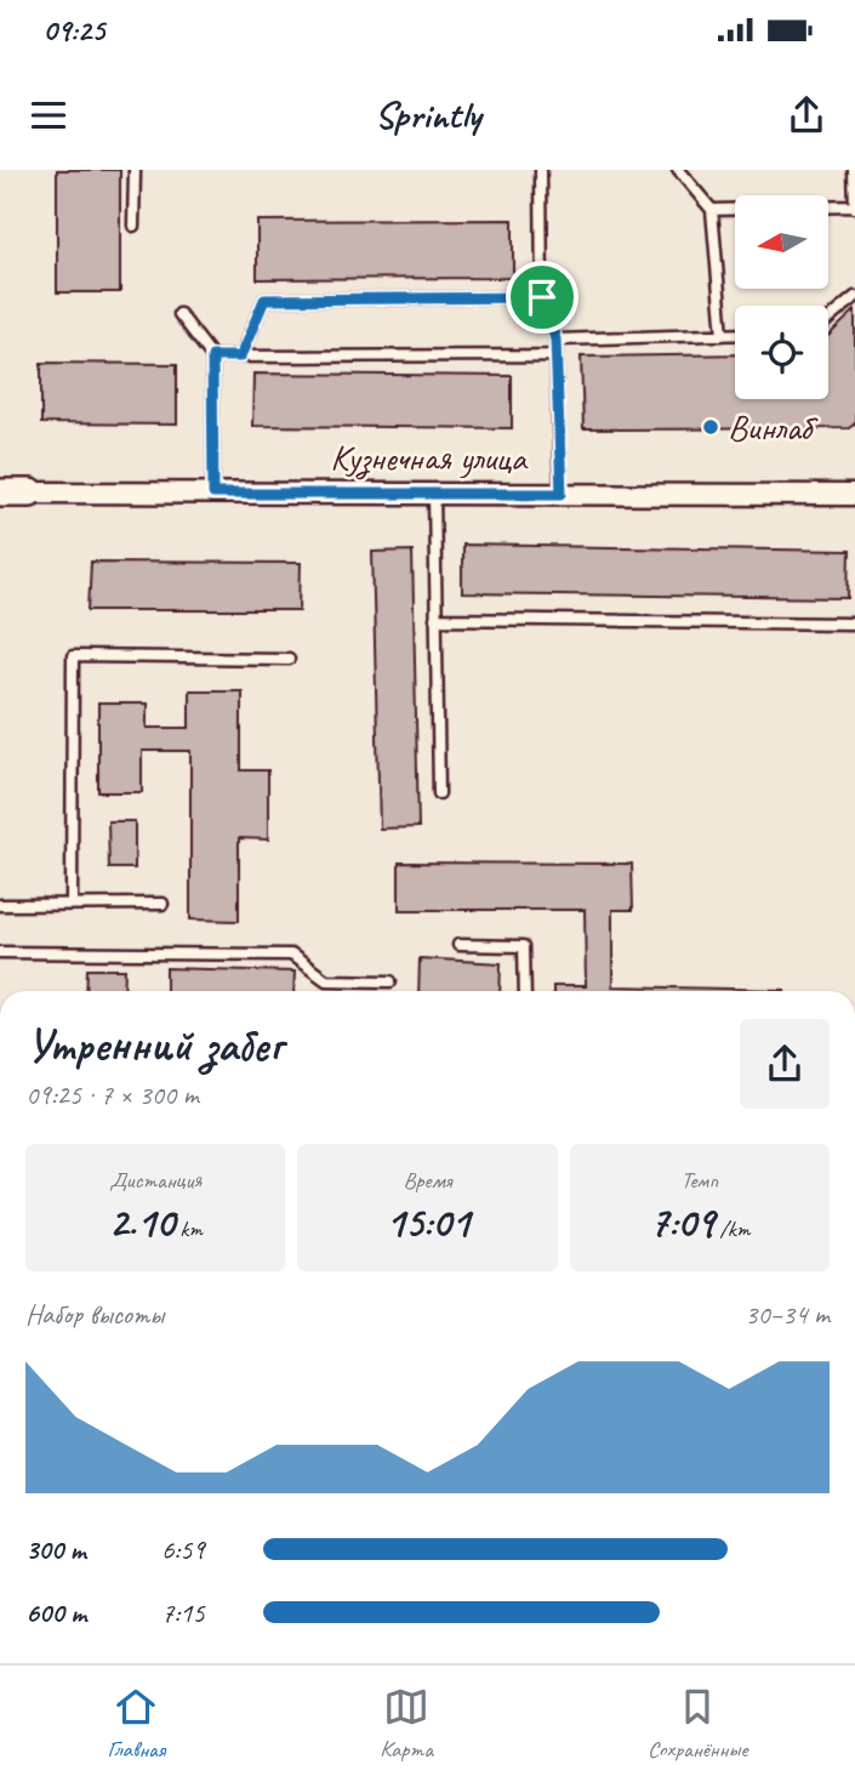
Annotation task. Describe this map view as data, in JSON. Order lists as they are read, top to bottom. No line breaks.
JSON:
{"streets":{"street":["Кузнечная улица"]},"places":["Винлаб"],"north":"left","page":{"status":"09:25","header":"Sprintly","heading":["Утренний забег","09:25 · 7 × 300 m"],"stats":[["Дистанция","2.10 km"],["Время","15:01"],["Темп","7:09 /km"]],"chart":["Набор высоты","30–34 m"],"list":[{"name":"300 m","note":"6:59"},{"name":"600 m","note":"7:15"}],"tabs":["Главная","Карта","Сохранённые"]}}
